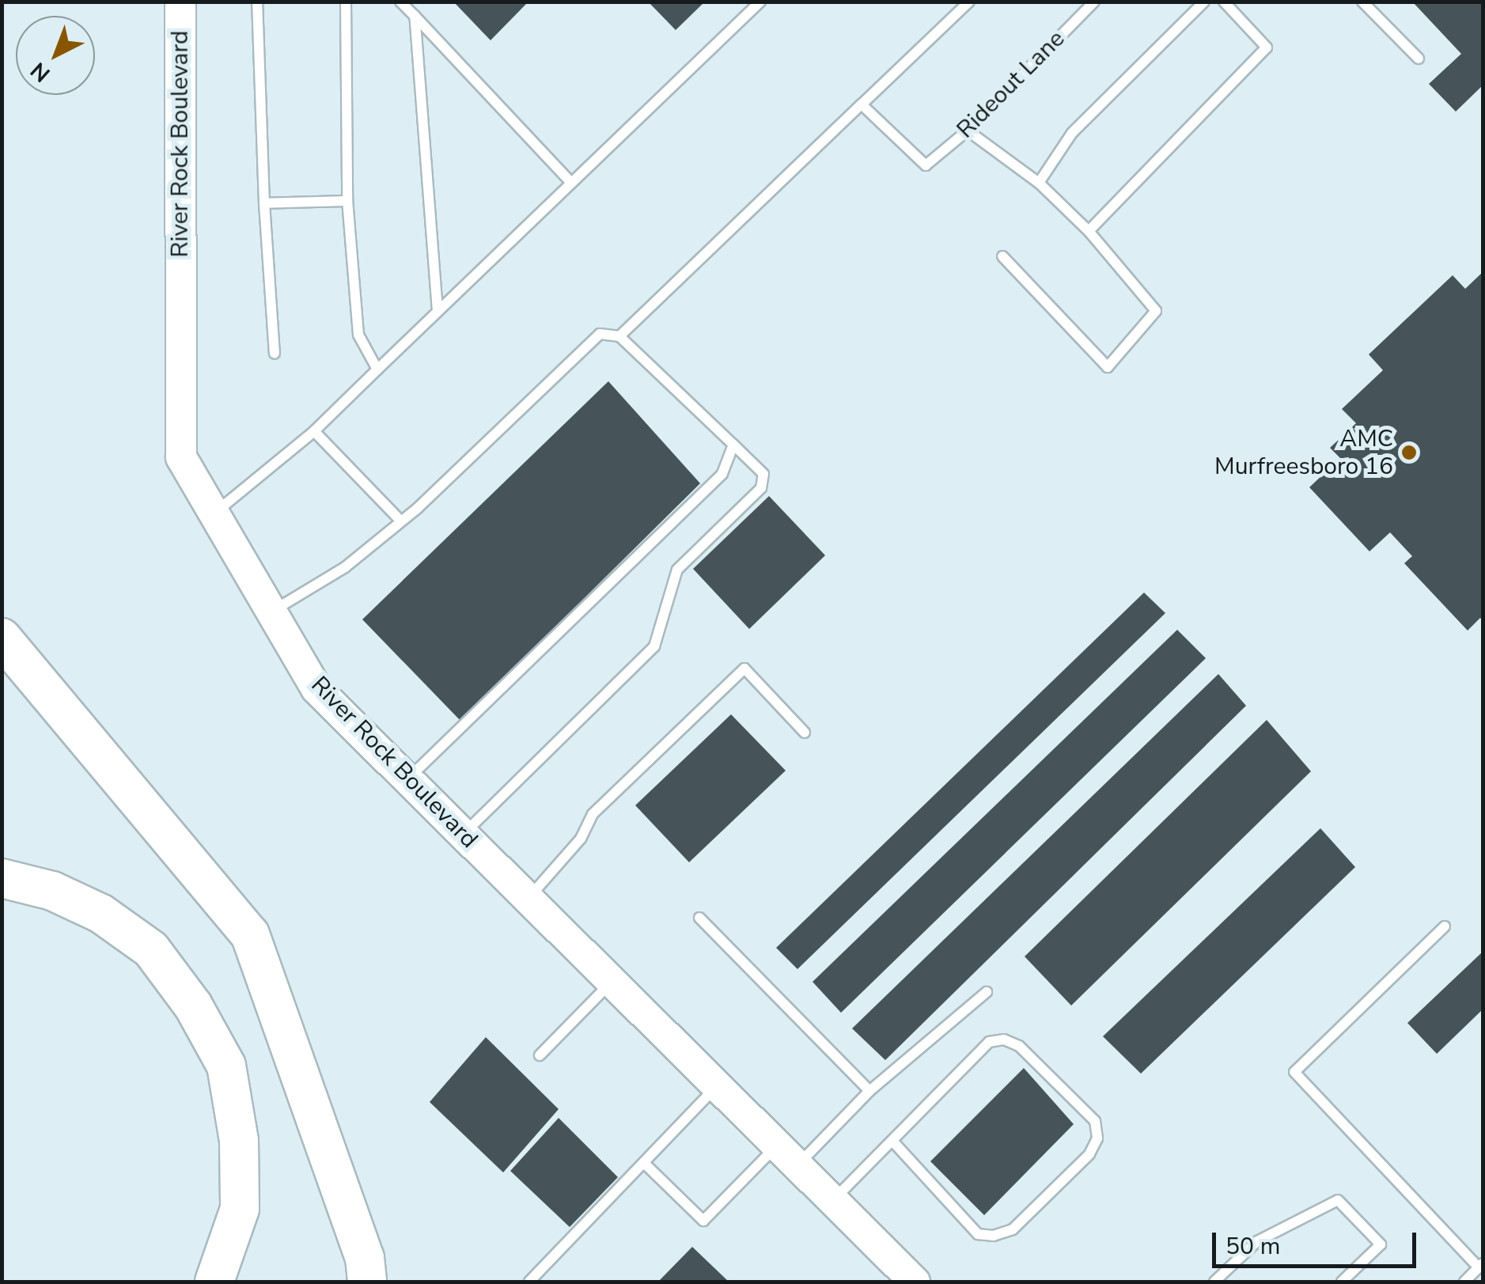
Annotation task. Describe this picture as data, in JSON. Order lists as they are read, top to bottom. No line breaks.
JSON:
{"streets":{"street":["River Rock Boulevard"],"lane":["Rideout Lane"]},"places":["AMC Murfreesboro 16"],"scale_bar":"50 m","north":"bottom left"}
